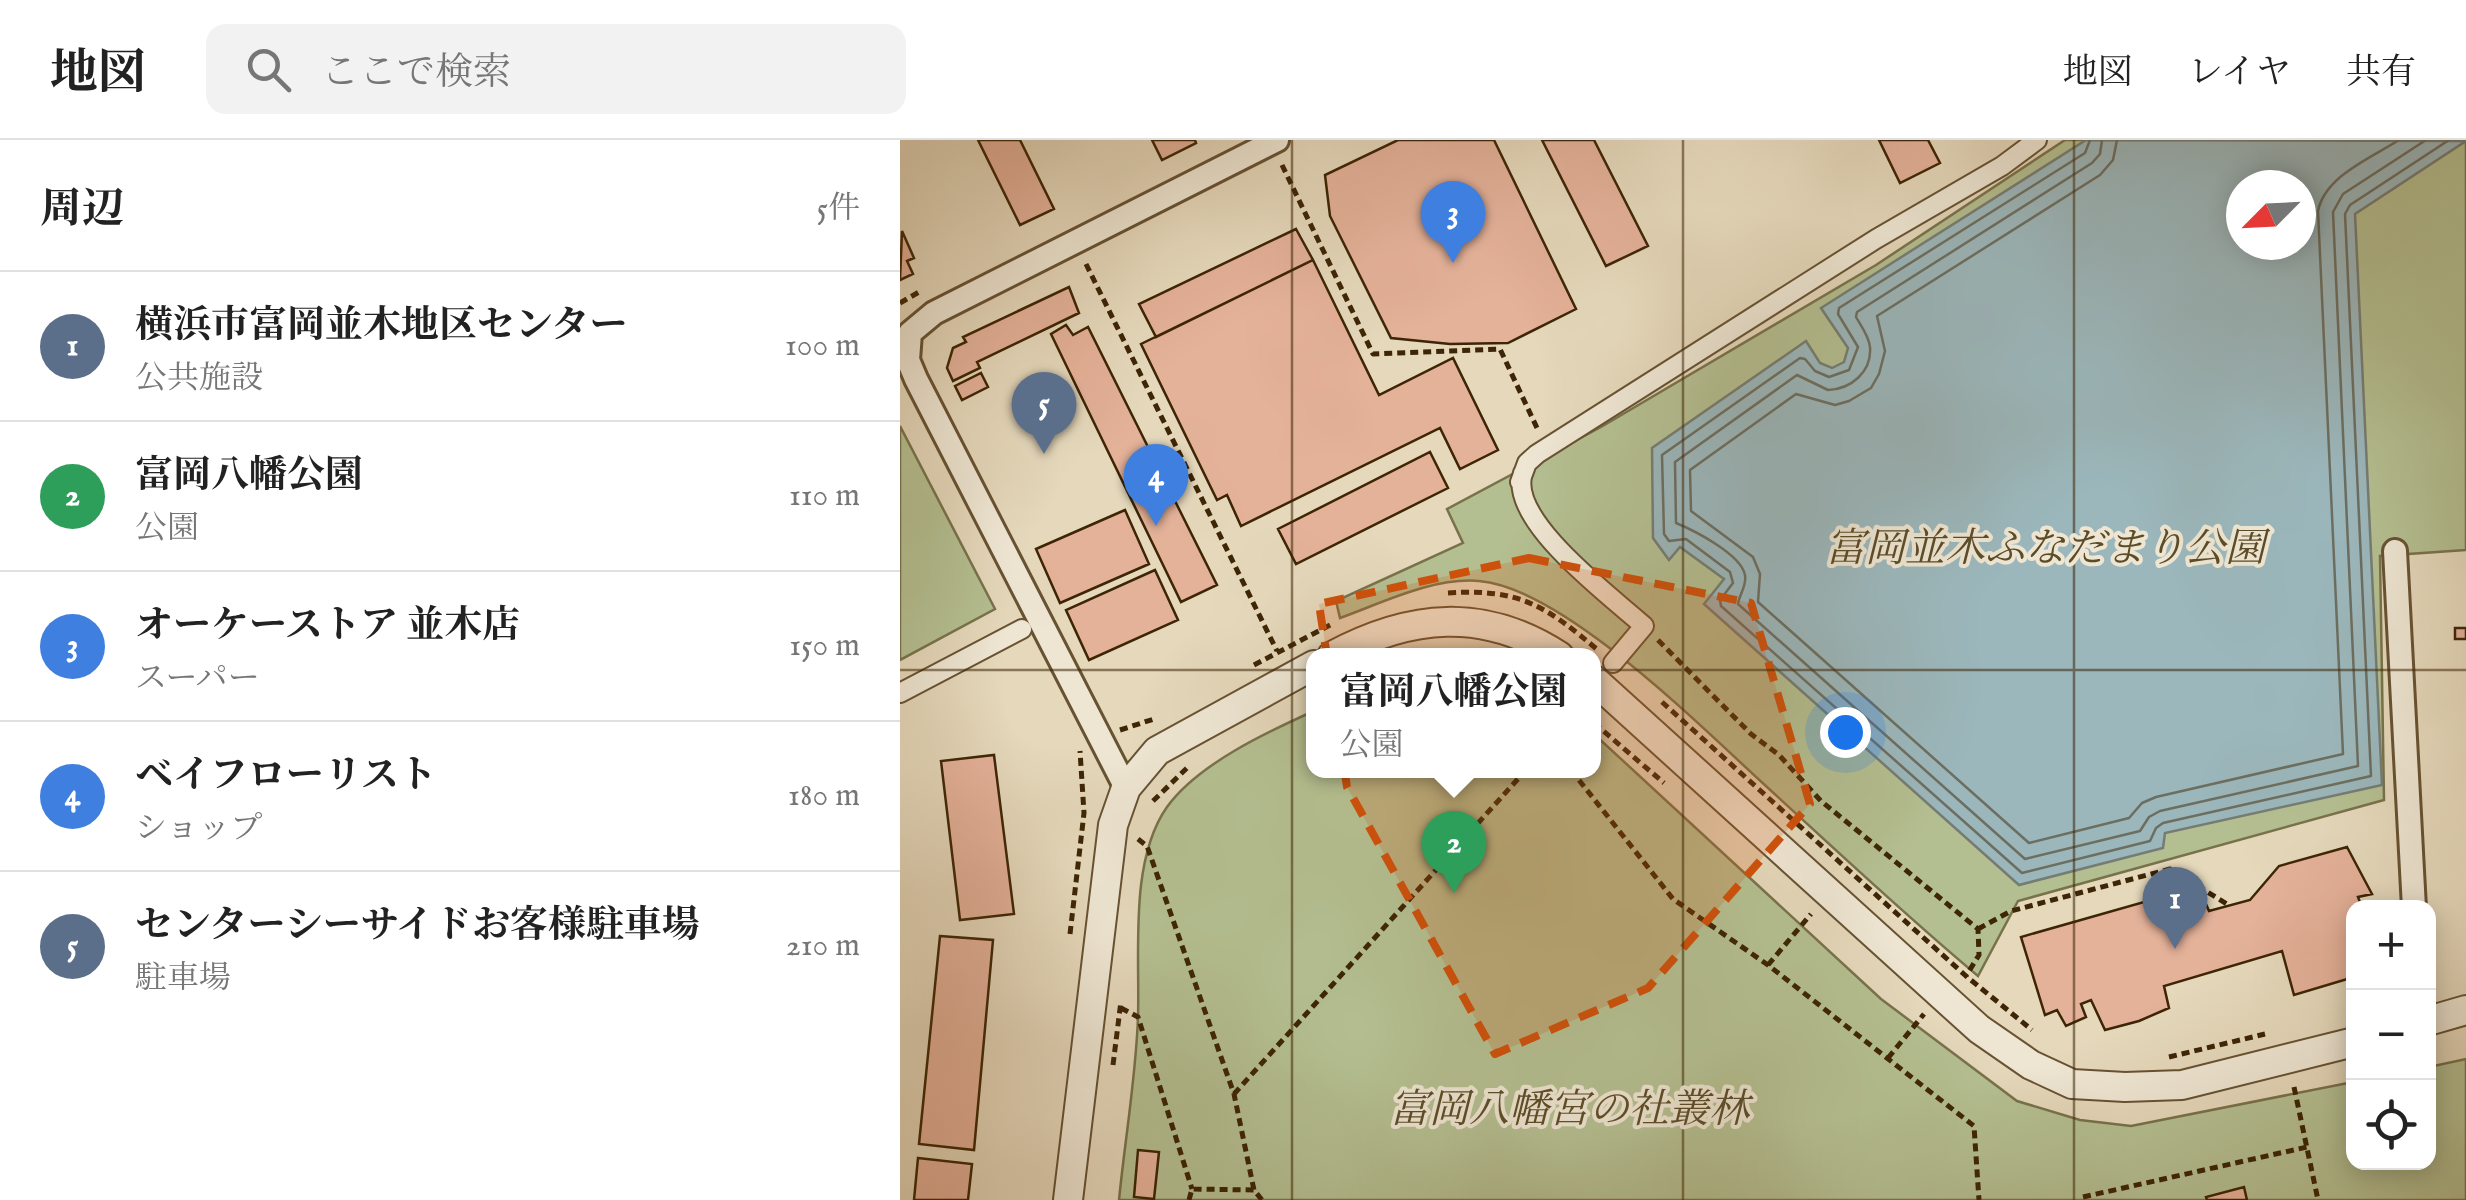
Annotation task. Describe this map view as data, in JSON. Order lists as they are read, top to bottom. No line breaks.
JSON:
{"parks":["富岡並木ふなだまり公園","富岡八幡宮の社叢林"],"north":"bottom left","page":{"header":"地図","search":"ここで検索","nav":["地図","レイヤ","共有"],"heading":["周辺","5件"],"pins":["3","5","4","2","1"],"list":[{"mark":"1","name":"横浜市富岡並木地区センター","note":"公共施設","value":"100 m"},{"mark":"2","name":"富岡八幡公園","note":"公園","value":"110 m"},{"mark":"3","name":"オーケーストア 並木店","note":"スーパー","value":"150 m"},{"mark":"4","name":"ベイフローリスト","note":"ショップ","value":"180 m"},{"mark":"5","name":"センターシーサイドお客様駐車場","note":"駐車場","value":"210 m"}],"popup":["富岡八幡公園","公園"],"map_buttons":["+","−"]}}
